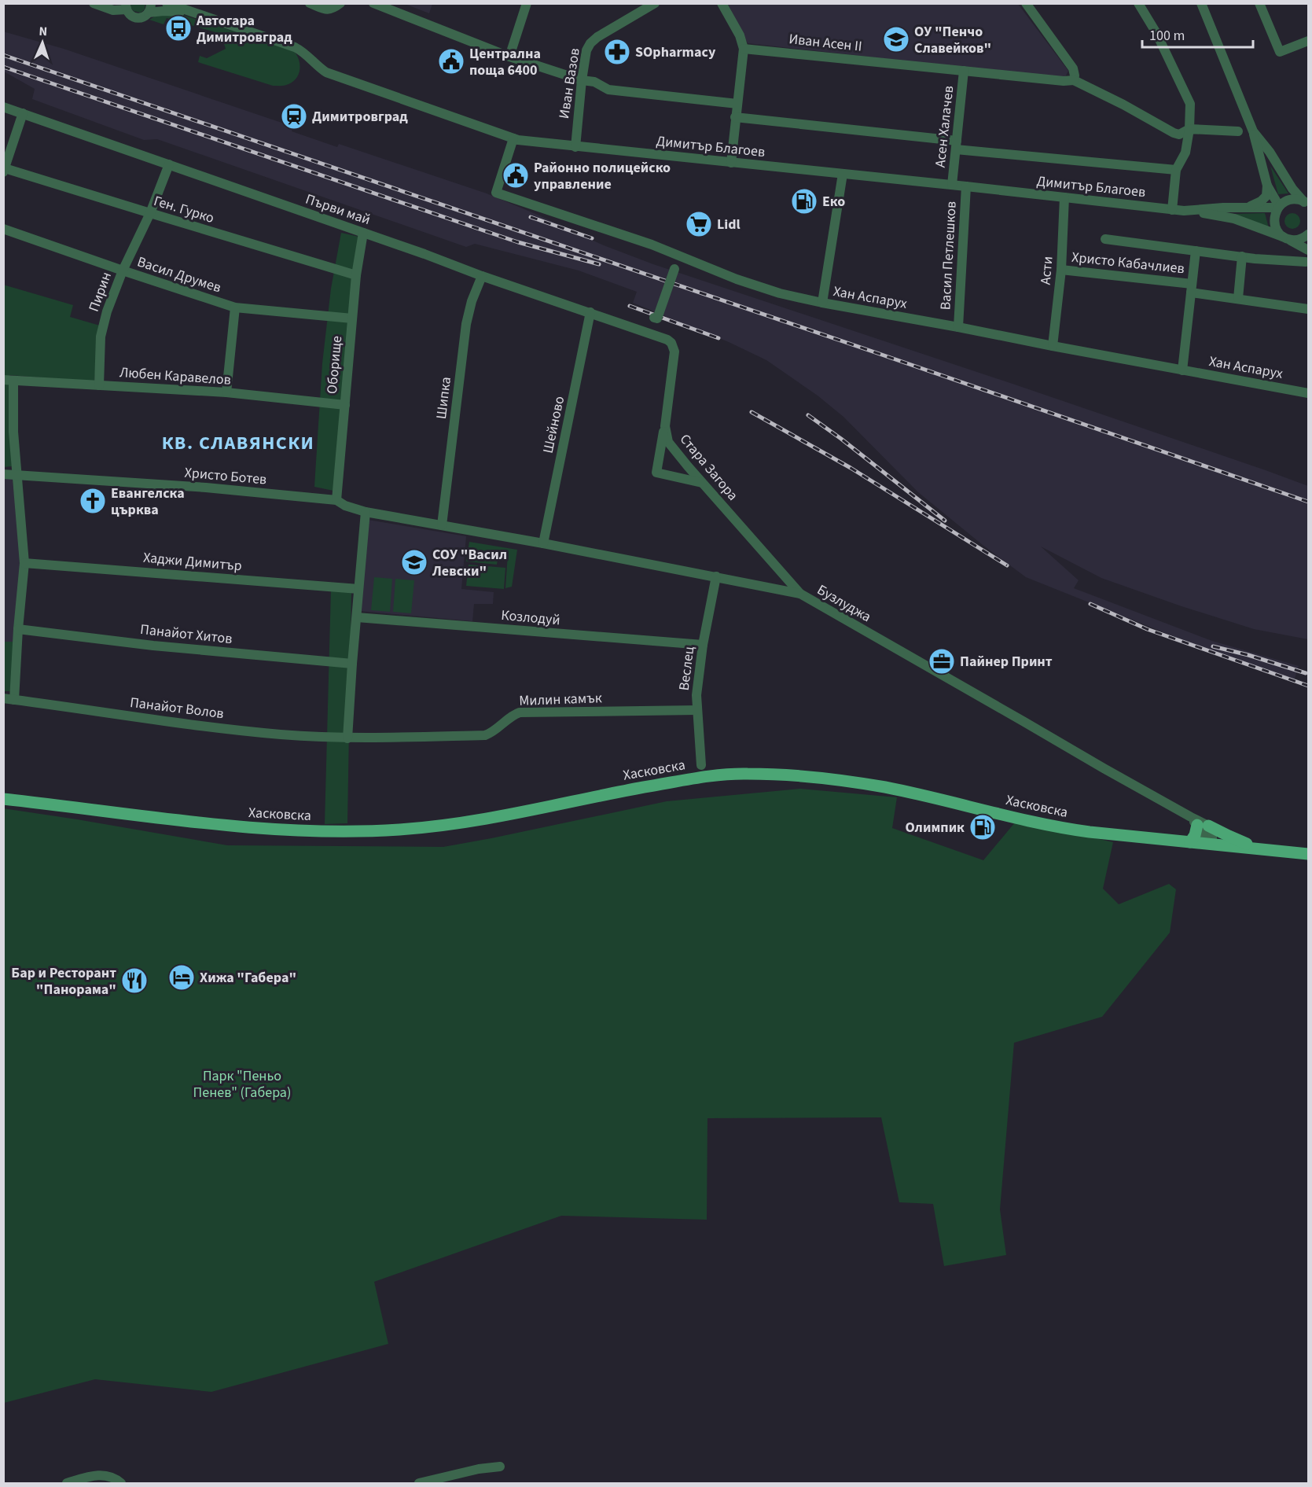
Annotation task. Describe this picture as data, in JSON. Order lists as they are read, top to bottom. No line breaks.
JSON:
{"streets":{"main road":["Хасковска"],"street":["Иван Асен II","Иван Вазов","Асен Халачев","Димитър Благоев","Ген. Гурко","Първи май","Васил Петлешков","Христо Кабачлиев","Асти","Васил Друмев","Пирин","Хан Аспарух","Оборище","Любен Каравелов","Шипка","Шейново","Стара Загора","Христо Ботев","Хаджи Димитър","Бузлуджа","Козлодуй","Панайот Хитов","Веслец","Милин камък","Панайот Волов"]},"crossings":[["Иван Асен II","Асен Халачев"],["Иван Вазов","Димитър Благоев"],["Асен Халачев","Димитър Благоев"],["Димитър Благоев","Васил Петлешков"],["Димитър Благоев","Асти"],["Димитър Благоев","Хан Аспарух"],["Ген. Гурко","Пирин"],["Ген. Гурко","Оборище"],["Първи май","Пирин"],["Първи май","Оборище"],["Първи май","Шипка"],["Първи май","Шейново"],["Първи май","Стара Загора"],["Васил Петлешков","Хан Аспарух"],["Христо Кабачлиев","Асти"],["Асти","Хан Аспарух"],["Васил Друмев","Пирин"],["Васил Друмев","Оборище"],["Пирин","Любен Каравелов"],["Оборище","Любен Каравелов"],["Оборище","Христо Ботев"],["Шипка","Христо Ботев"],["Шипка","Бузлуджа"],["Шейново","Бузлуджа"],["Стара Загора","Бузлуджа"],["Христо Ботев","Бузлуджа"],["Бузлуджа","Веслец"],["Козлодуй","Веслец"],["Веслец","Милин камък"],["Милин камък","Панайот Волов"]],"districts":["КВ. СЛАВЯНСКИ"],"parks":["Парк \"Пеньо Пенев\" (Габера)"],"places":{"bus stop":["Автогара Димитровград"],"school or university":["ОУ \"Пенчо Славейков\"","СОУ \"Васил Левски\""],"pharmacy":["SOpharmacy"],"public building":["Централна поща 6400","Районно полицейско управление"],"station":["Димитровград"],"fuel station":["Еко","Олимпик"],"supermarket":["Lidl"],"church":["Евангелска църква"],"office":["Пайнер Принт"],"hotel":["Хижа \"Габера\""],"restaurant":["Бар и Ресторант \"Панорама\""]},"scale_bar":"100 m","north":"top"}
